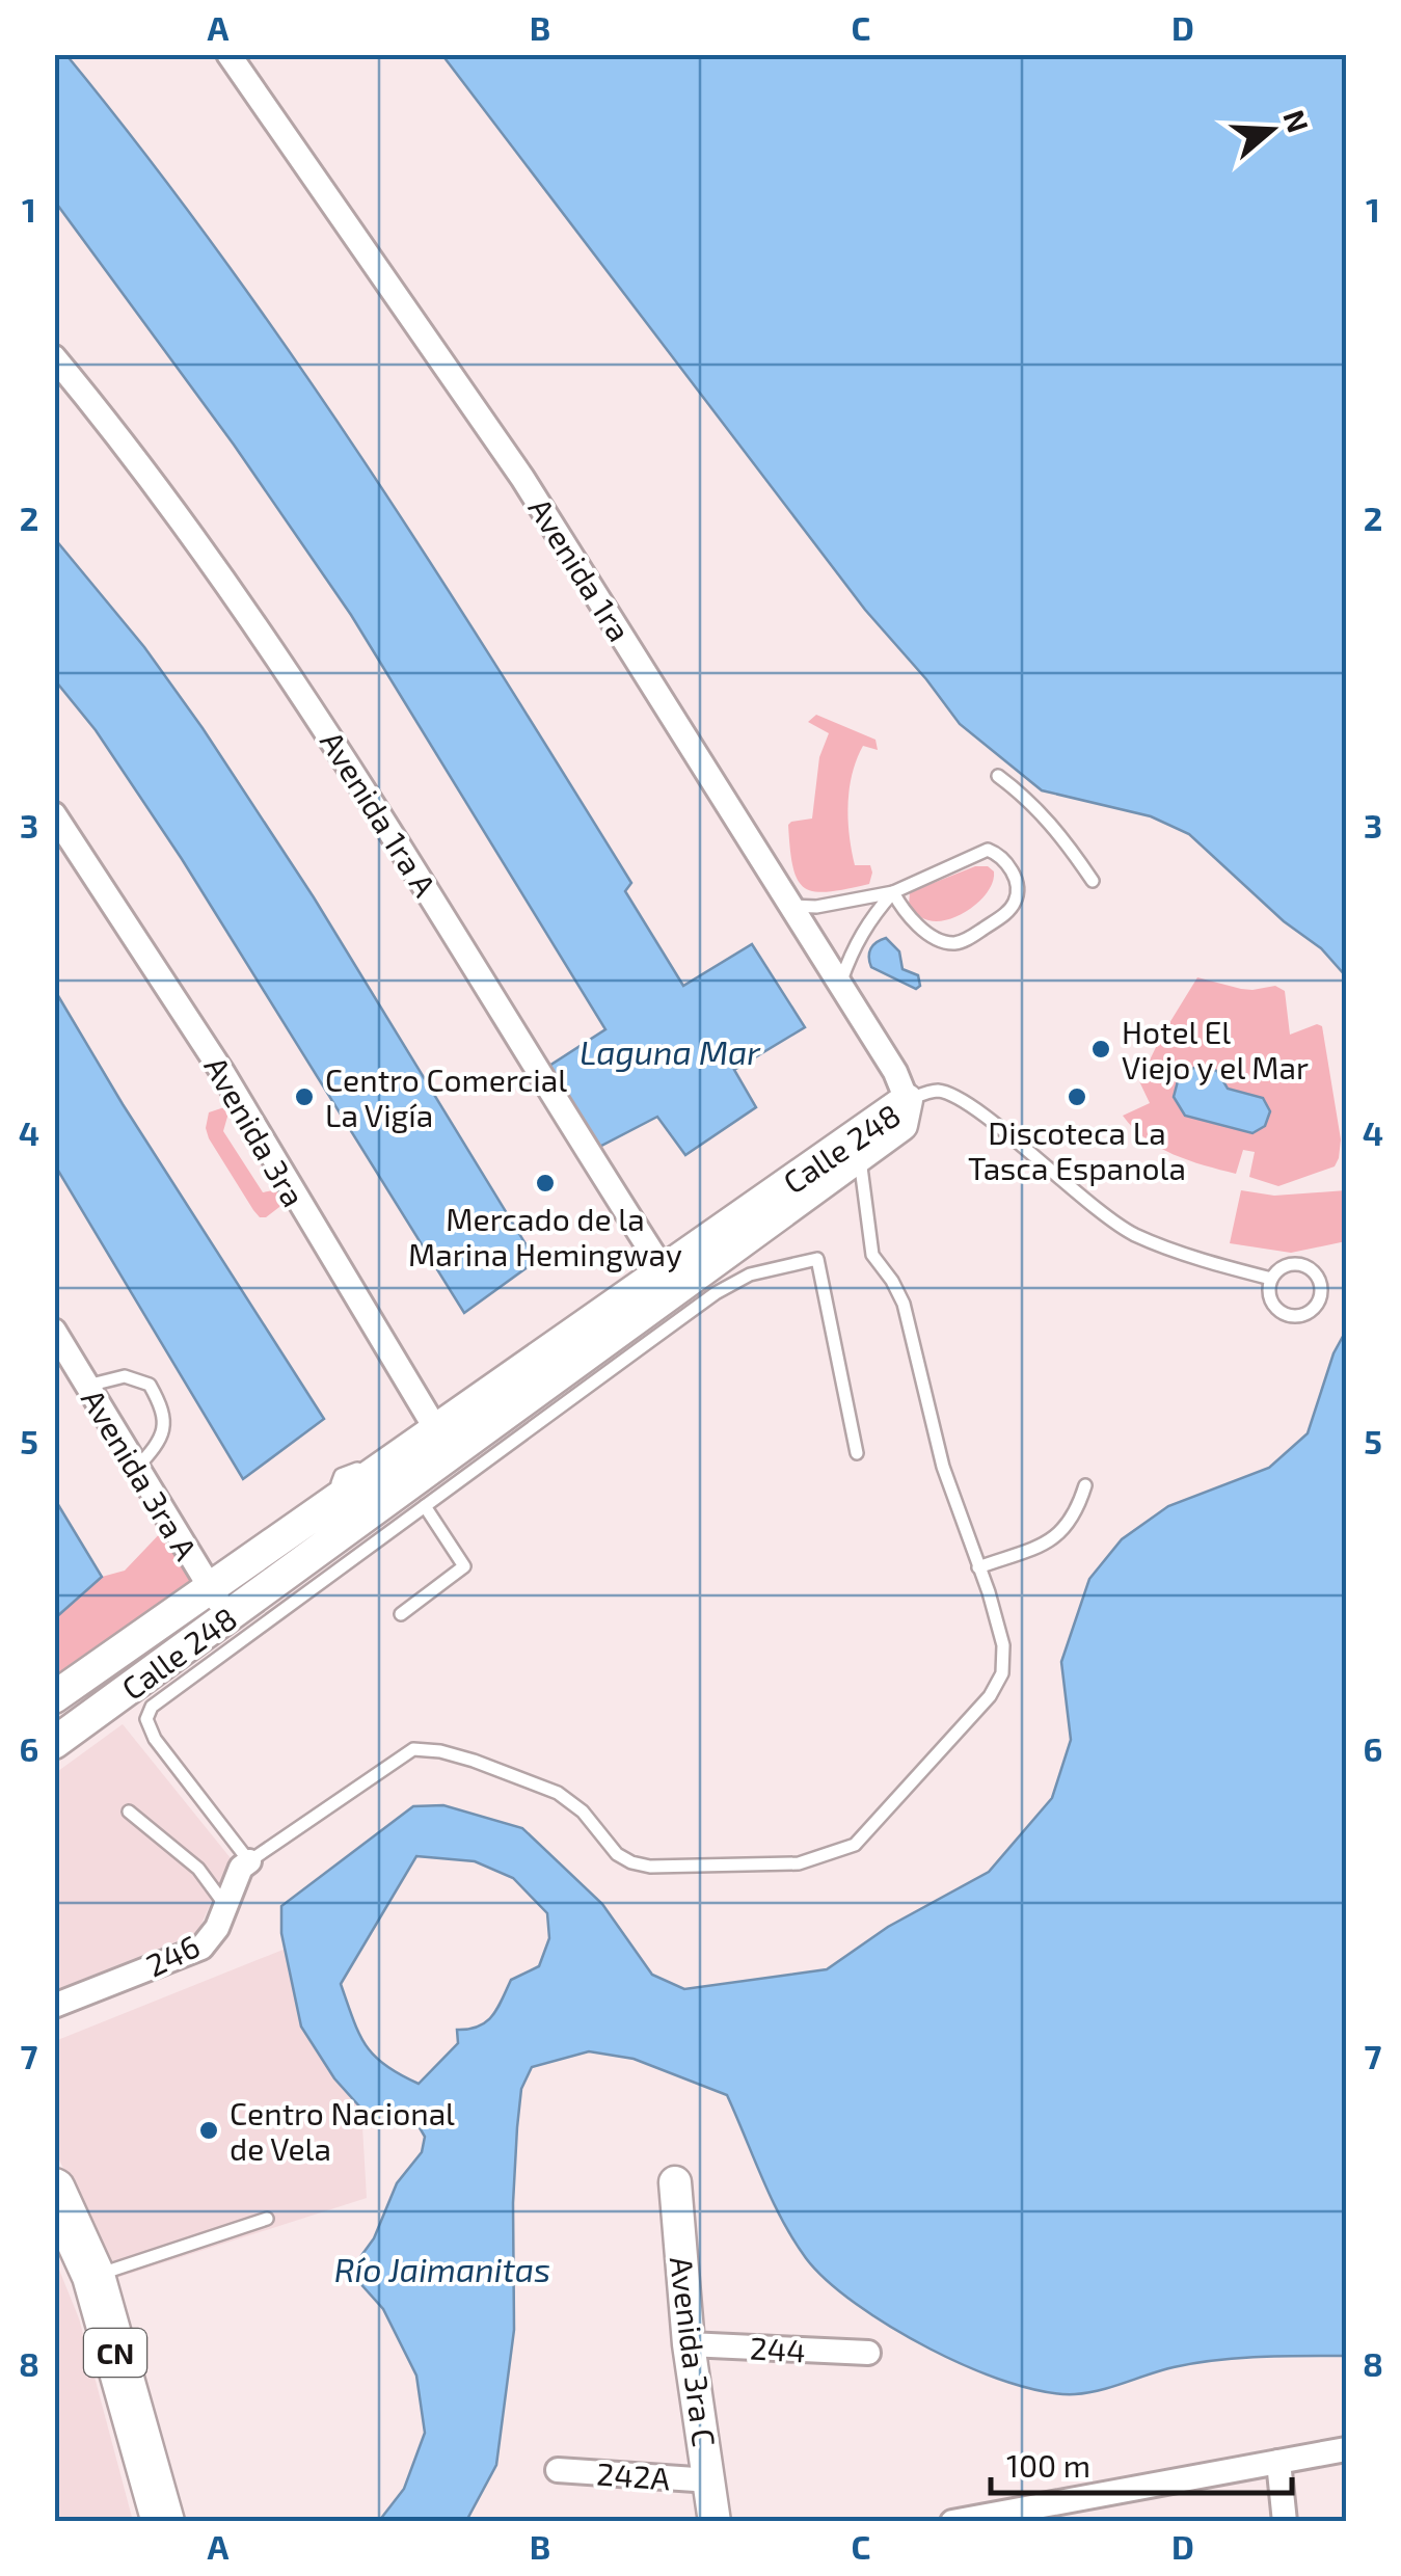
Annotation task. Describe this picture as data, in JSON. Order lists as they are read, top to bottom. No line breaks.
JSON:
{"streets":{"highway":["CN"],"street":["Avenida 1ra","Avenida 1ra A","Avenida 3ra","Calle 248","Avenida 3ra A","246","244","Avenida 3ra C","242A"]},"crossings":[["Avenida 1ra","Calle 248"],["Avenida 1ra A","Calle 248"],["Avenida 3ra","Calle 248"],["Calle 248","Avenida 3ra A"],["244","Avenida 3ra C"],["Avenida 3ra C","242A"]],"water":["Laguna Mar","Río Jaimanitas"],"places":["Hotel El Viejo y el Mar","Centro Comercial La Vigía","Discoteca La Tasca Espanola","Mercado de la Marina Hemingway","Centro Nacional de Vela"],"scale_bar":"100 m","north":"right","grid":{"columns":["A","B","C","D"],"rows":["1","2","3","4","5","6","7","8"]}}
